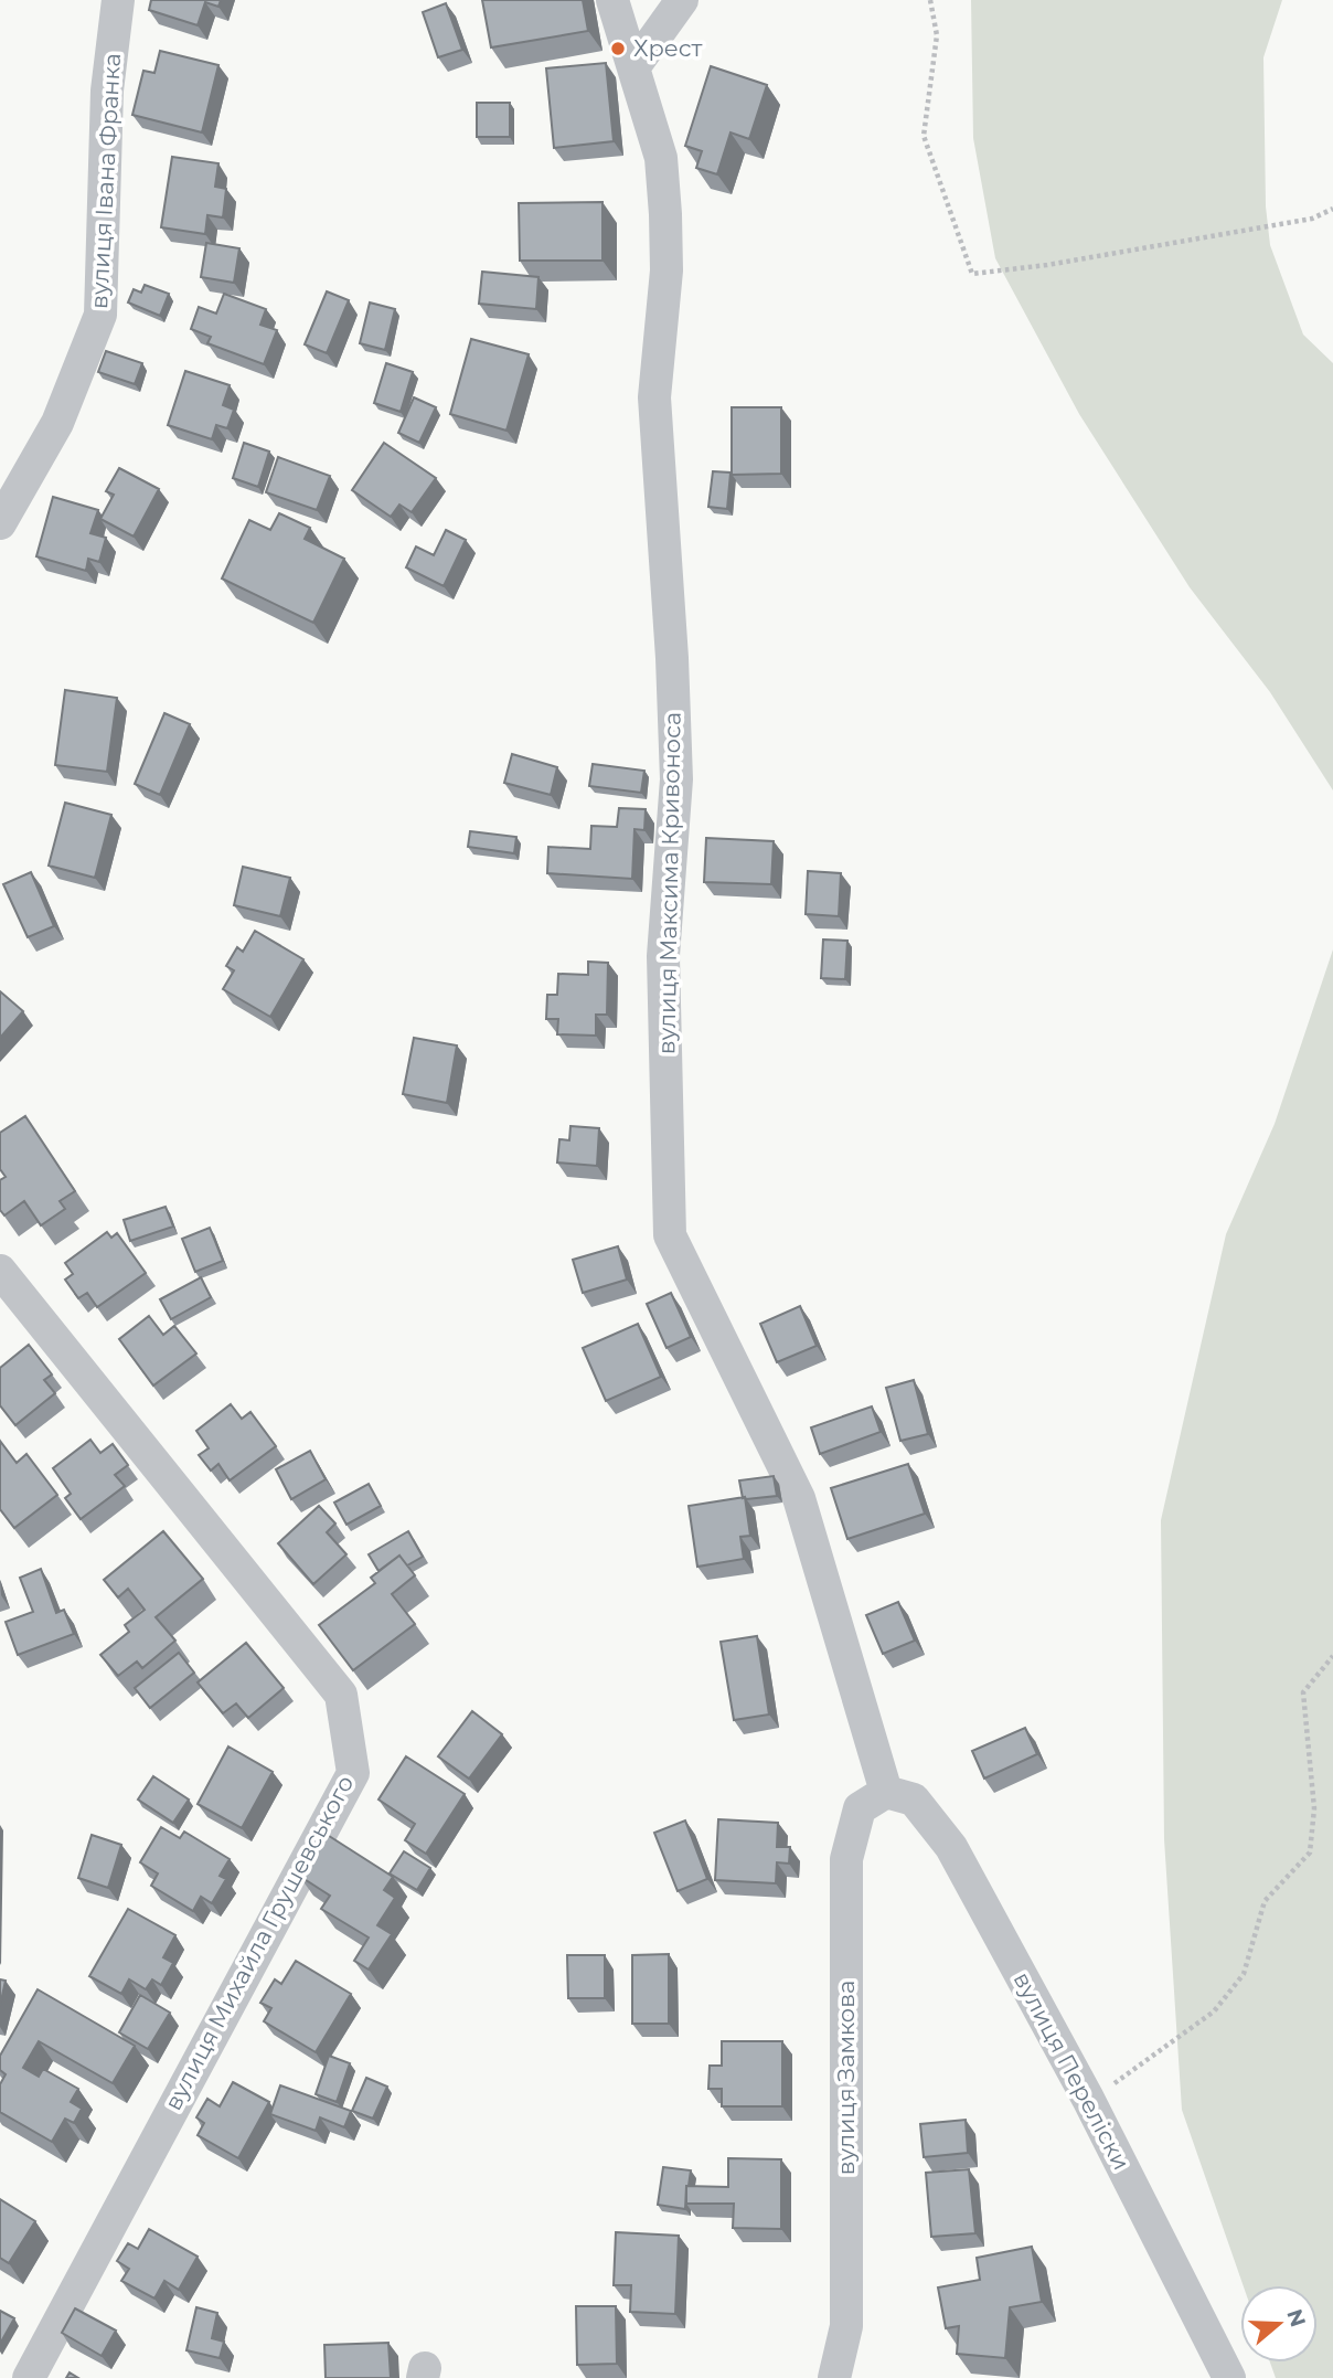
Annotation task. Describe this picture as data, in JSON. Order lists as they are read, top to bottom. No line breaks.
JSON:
{"streets":{"street":["вулиця Івана Франка","вулиця Максима Кривоноса","вулиця Михайла Грушевського","вулиця Переліски","вулиця Замкова"]},"crossings":[["вулиця Максима Кривоноса","вулиця Переліски"],["вулиця Максима Кривоноса","вулиця Замкова"],["вулиця Переліски","вулиця Замкова"]],"places":["Хрест"],"north":"right"}
